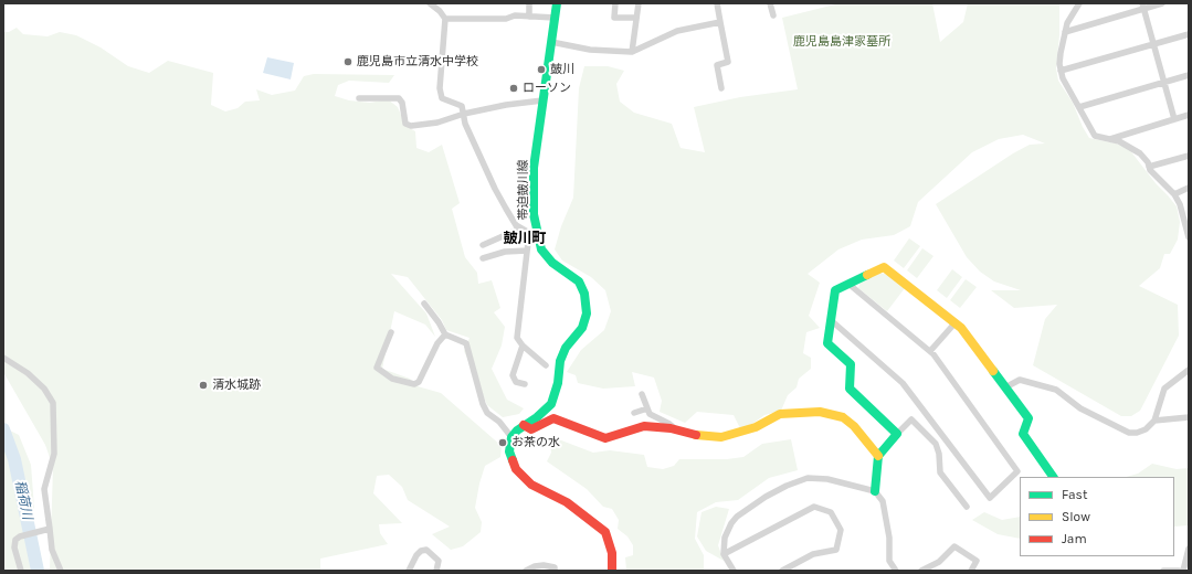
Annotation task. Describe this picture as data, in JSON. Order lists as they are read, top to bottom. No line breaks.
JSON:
{"streets":{"street":["帯迫皷川線"]},"districts":["皷川町"],"water":["稲荷川"],"parks":["鹿児島島津家墓所"],"places":["鹿児島市立清水中学校","皷川","ローソン","清水城跡","お茶の水"],"legend":["Fast","Slow","Jam"]}
